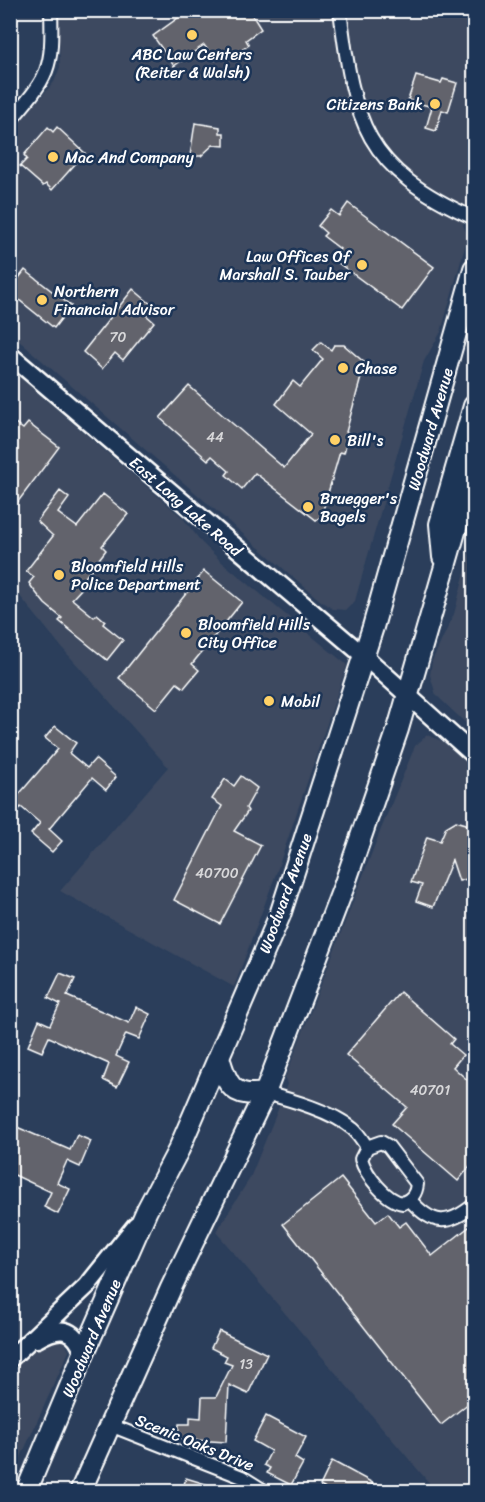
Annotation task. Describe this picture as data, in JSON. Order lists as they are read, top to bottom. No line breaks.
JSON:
{"streets":{"main road":["Woodward Avenue","East Long Lake Road"],"street":["Scenic Oaks Drive"]},"crossings":[["Woodward Avenue","East Long Lake Road"]],"places":["ABC Law Centers (Reiter & Walsh)","Citizens Bank","Mac And Company","Law Offices Of Marshall S. Tauber","Northern Financial Advisor","Chase","Bill's","Bruegger's Bagels","Bloomfield Hills Police Department","Bloomfield Hills City Office","Mobil"],"house_numbers":["70","44","40700","40701","13"]}
